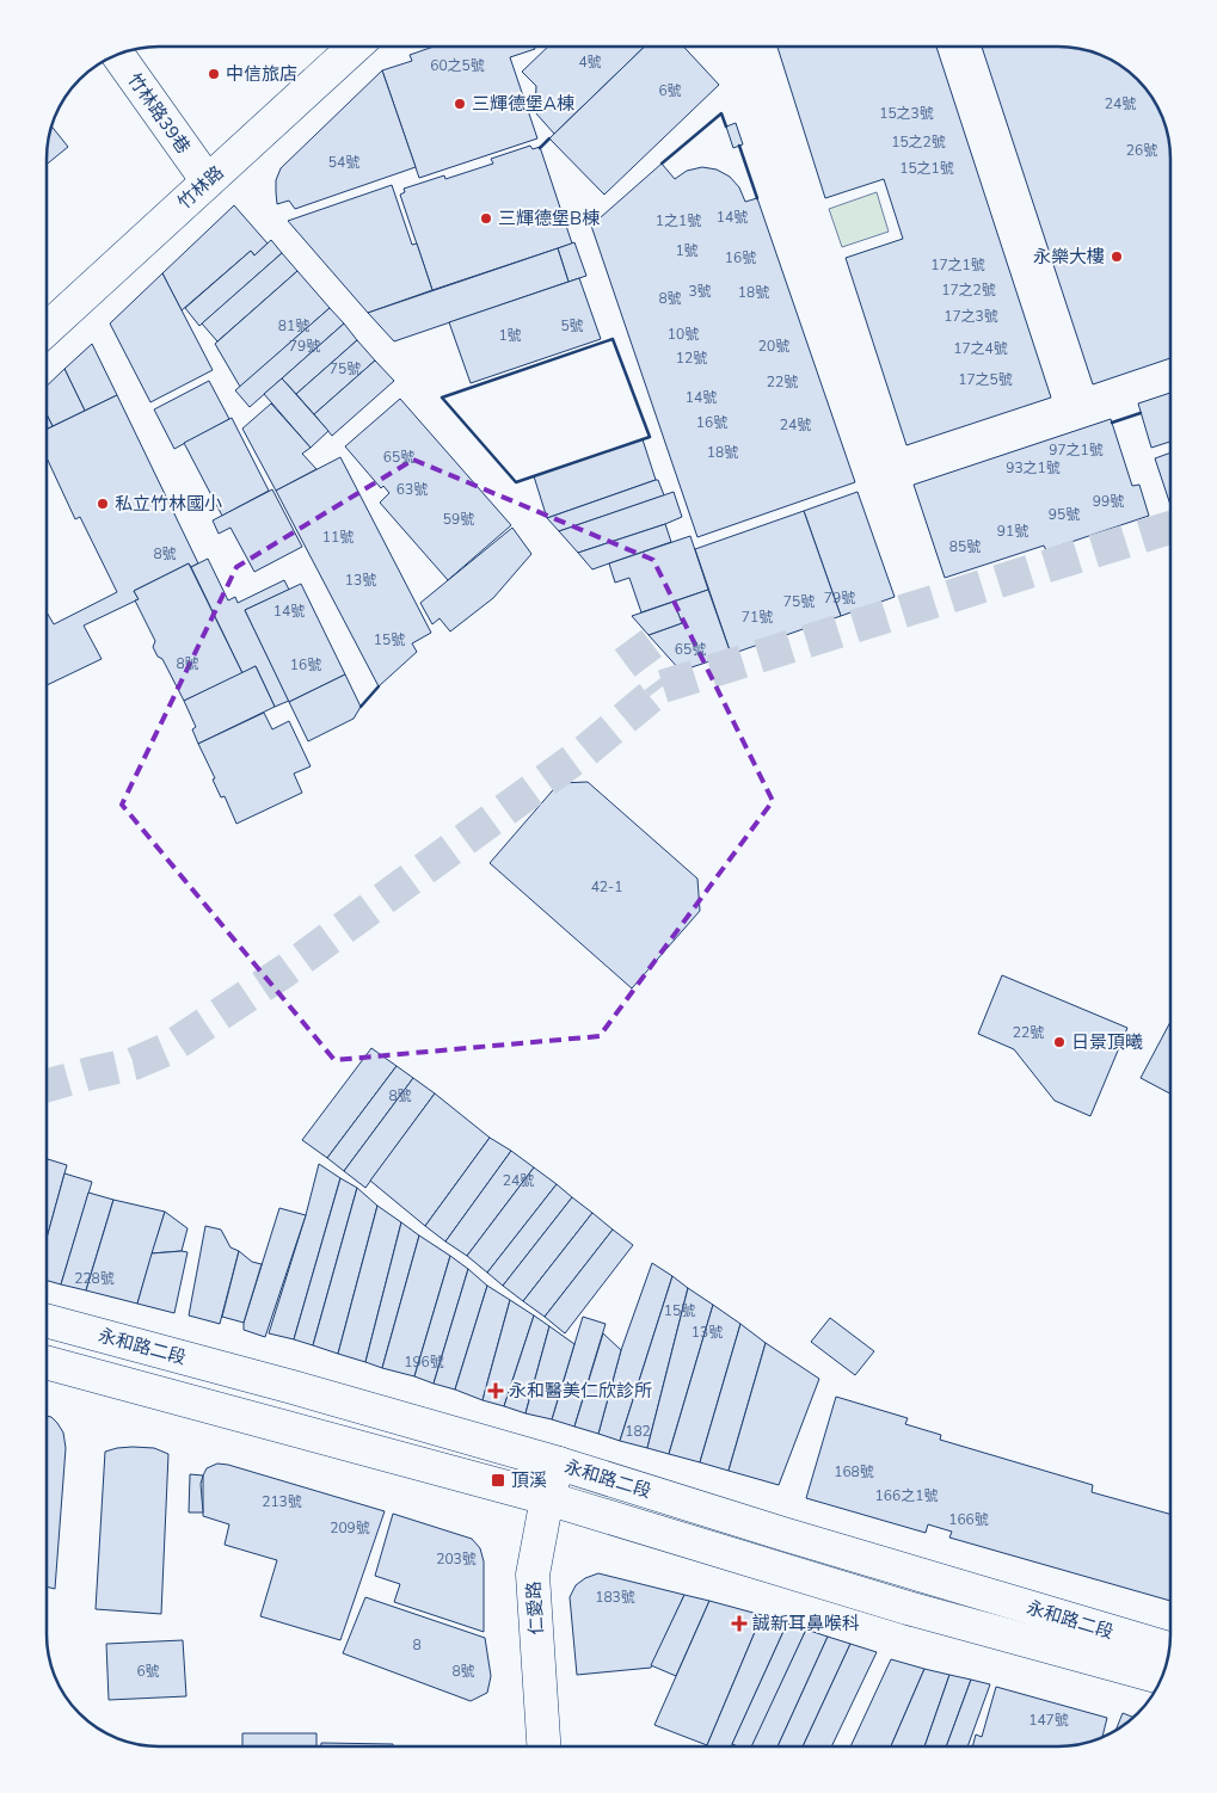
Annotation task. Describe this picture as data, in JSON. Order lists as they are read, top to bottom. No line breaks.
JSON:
{"streets":{"main road":["竹林路39巷","竹林路","永和路二段","仁愛路"]},"crossings":[["竹林路39巷","竹林路"],["永和路二段","仁愛路"]],"places":{"other":["中信旅店","三輝德堡A棟","三輝德堡B棟","永樂大樓","私立竹林國小","日景頂曦"],"health":["永和醫美仁欣診所","誠新耳鼻喉科"],"transit":["頂溪"]},"house_numbers":["4號","60之5號","6號","24號","15之3號","15之2號","26號","54號","15之1號","14號","1之1號","1號","16號","17之1號","17之2號","3號","18號","8號","17之3號","81號","5號","10號","1號","79號","20號","17之4號","12號","75號","17之5號","22號","14號","16號","24號","97之1號","18號","65號","93之1號","63號","99號","95號","59號","91號","11號","85號","8號","13號","79號","75號","14號","71號","15號","65號","8號","16號","42-1","22號","8號","24號","228號","15號","13號","196號","182","168號","166之1號","213號","166號","209號","203號","183號","8","6號","8號","147號"]}
